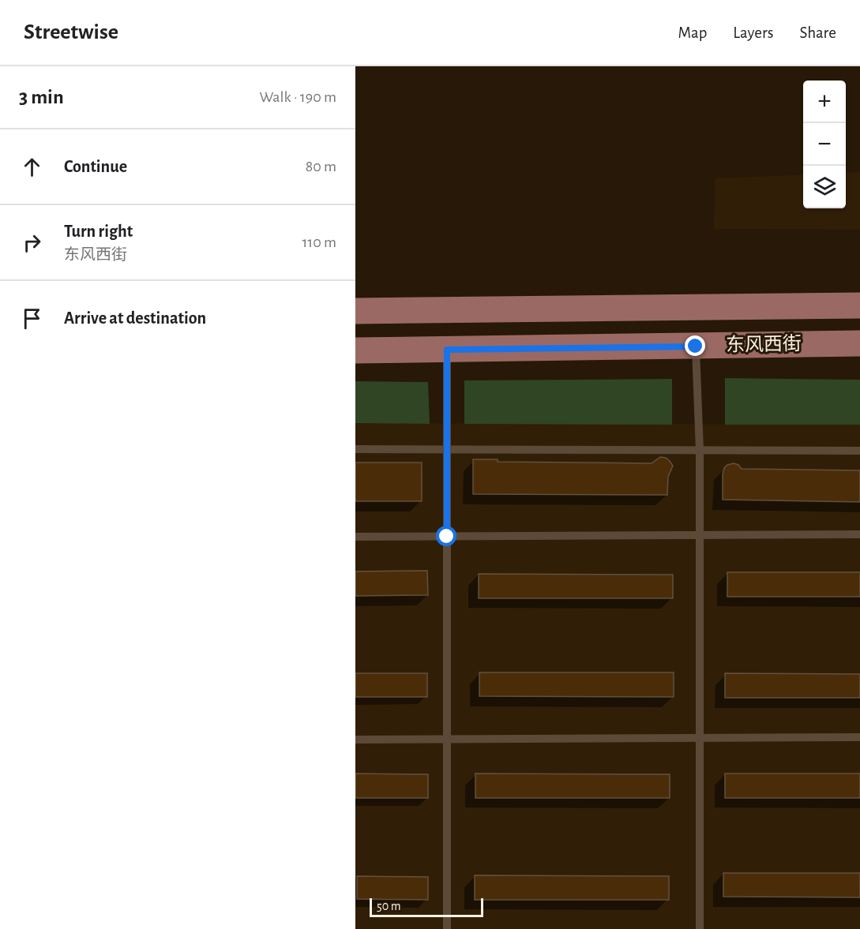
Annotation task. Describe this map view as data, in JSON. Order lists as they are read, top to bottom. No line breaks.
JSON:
{"streets":{"main road":["东风西街"]},"scale_bar":"50 m","page":{"header":"Streetwise","nav":["Map","Layers","Share"],"heading":["3 min","Walk · 190 m"],"map_buttons":["+","−"],"list":[["Continue","80 m"],["Turn right","东风西街","110 m"],"Arrive at destination"],"scale":"50 m"}}
